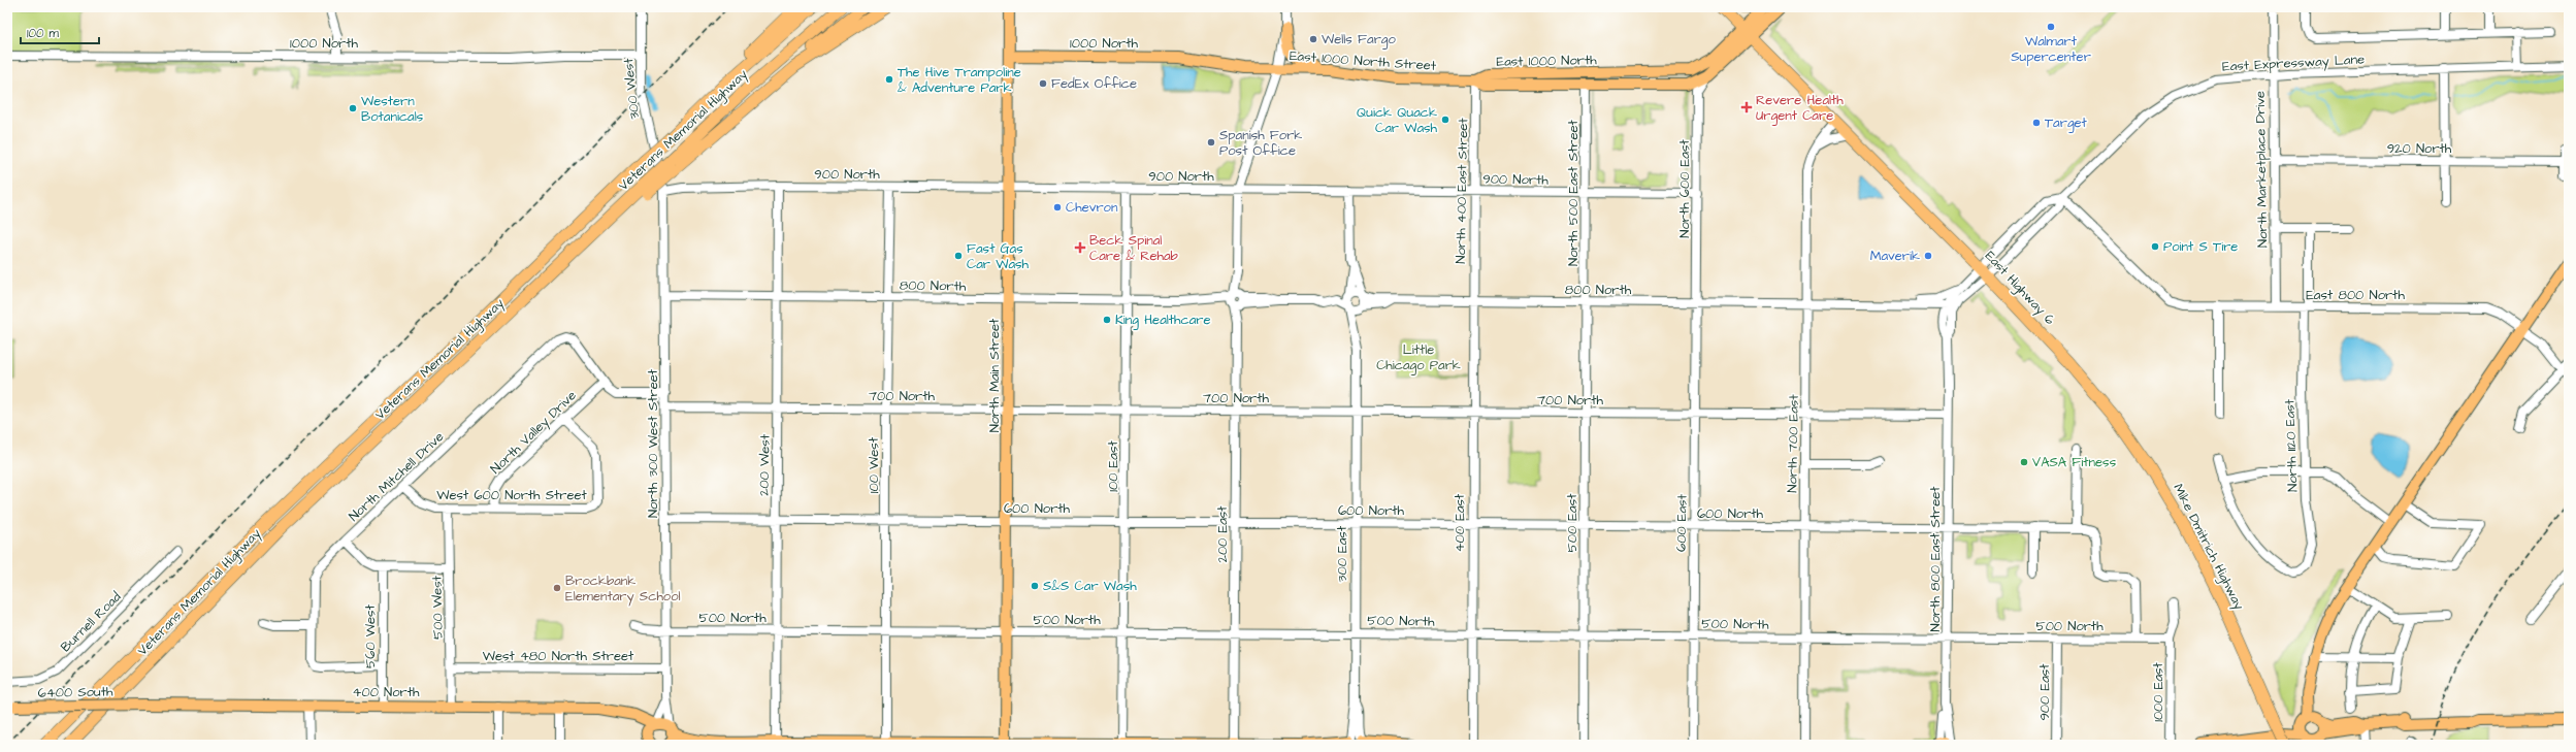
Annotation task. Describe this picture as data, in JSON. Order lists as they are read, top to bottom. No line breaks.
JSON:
{"streets":{"highway":["Veterans Memorial Highway","East Highway 6","Mike Dmitrich Highway"],"main road":["1000 North","East 1000 North Street","East 1000 North","North Main Street","6400 South","400 North"],"street":["East Expressway Lane","300 West","920 North","North Marketplace Drive","900 North","North 600 East","North 400 East Street","North 500 East Street","800 North","East 800 North","700 North","North Valley Drive","North 300 West Street","North 700 East","North 1120 East","200 West","100 West","100 East","North Mitchell Drive","West 600 North Street","600 North","400 East","500 East","600 East","200 East","300 East","North 800 East Street","500 West","500 North","Burnell Road","560 West","West 480 North Street","900 East","1000 East"]},"crossings":[["1000 North","East 1000 North Street"],["1000 North","300 West"],["1000 North","North Main Street"],["East 1000 North Street","East 1000 North"],["East 1000 North Street","North 400 East Street"],["East 1000 North Street","200 East"],["East 1000 North","North 600 East"],["East 1000 North","North 400 East Street"],["East 1000 North","North 500 East Street"],["East Expressway Lane","North Marketplace Drive"],["East Expressway Lane","East Highway 6"],["East Expressway Lane","East 800 North"],["300 West","900 North"],["300 West","North 300 West Street"],["920 North","North Marketplace Drive"],["North Marketplace Drive","East 800 North"],["900 North","North 600 East"],["900 North","North 400 East Street"],["900 North","North 500 East Street"],["900 North","North Main Street"],["900 North","North 300 West Street"],["900 North","200 West"],["900 North","100 West"],["900 North","100 East"],["900 North","200 East"],["North 600 East","800 North"],["North 600 East","600 East"],["North 400 East Street","800 North"],["North 400 East Street","400 East"],["North 500 East Street","800 North"],["North 500 East Street","500 East"],["800 North","North Main Street"],["800 North","North 300 West Street"],["800 North","North 700 East"],["800 North","200 West"],["800 North","100 West"],["800 North","100 East"],["800 North","400 East"],["800 North","500 East"],["800 North","600 East"],["800 North","200 East"],["800 North","300 East"],["East Highway 6","Mike Dmitrich Highway"],["East 800 North","North 1120 East"],["North Main Street","700 North"],["North Main Street","600 North"],["North Main Street","500 North"],["700 North","North 300 West Street"],["700 North","North 700 East"],["700 North","200 West"],["700 North","100 West"],["700 North","100 East"],["700 North","400 East"],["700 North","500 East"],["700 North","600 East"],["700 North","200 East"],["700 North","300 East"],["700 North","North 800 East Street"],["North Valley Drive","North Mitchell Drive"],["North Valley Drive","West 600 North Street"],["North 300 West Street","600 North"],["North 300 West Street","500 North"],["North 300 West Street","West 480 North Street"],["North 700 East","600 North"],["North 700 East","500 North"],["200 West","600 North"],["200 West","500 North"],["100 West","600 North"],["100 West","500 North"],["100 East","600 North"],["100 East","500 North"],["North Mitchell Drive","West 600 North Street"],["North Mitchell Drive","560 West"],["West 600 North Street","500 West"],["600 North","400 East"],["600 North","500 East"],["600 North","600 East"],["600 North","200 East"],["600 North","300 East"],["600 North","North 800 East Street"],["600 North","500 North"],["400 East","500 North"],["500 East","500 North"],["600 East","500 North"],["200 East","500 North"],["300 East","500 North"],["North 800 East Street","500 North"],["500 West","West 480 North Street"],["500 West","400 North"],["500 North","900 East"],["500 North","1000 East"],["560 West","400 North"],["6400 South","400 North"]],"parks":["Little Chicago Park"],"places":{"other":["Walmart Supercenter","Wells Fargo","The Hive Trampoline & Adventure Park","FedEx Office","Western Botanicals","Quick Quack Car Wash","Target","Spanish Fork Post Office","Chevron","Point S Tire","Fast Gas Car Wash","Maverik","King Healthcare","VASA Fitness","S&S Car Wash","Brockbank Elementary School"],"health":["Revere Health Urgent Care","Beck Spinal Care & Rehab"]},"scale_bar":"100 m"}
